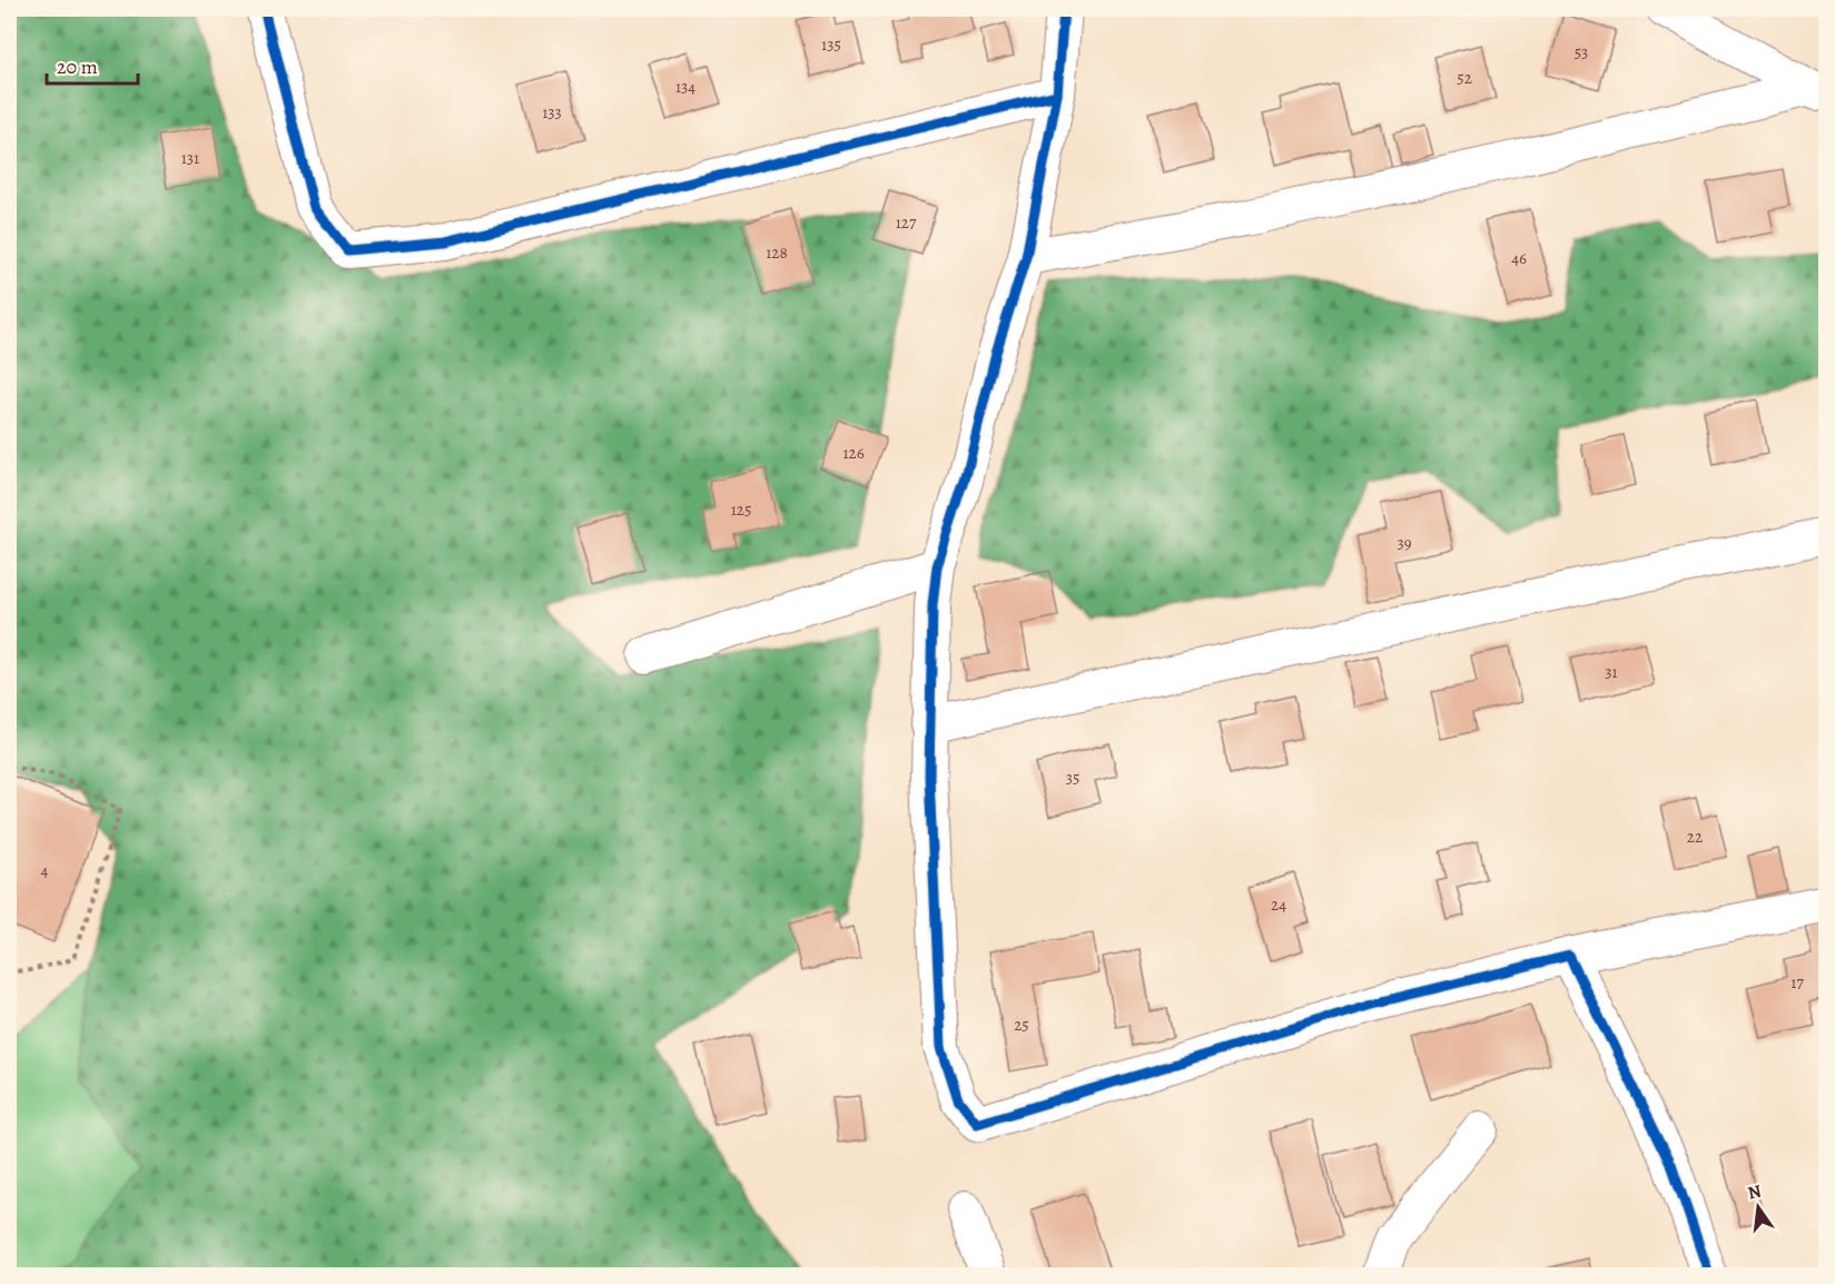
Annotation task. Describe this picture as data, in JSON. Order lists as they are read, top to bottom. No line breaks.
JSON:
{"house_numbers":["135","53","52","134","133","131","127","128","46","126","125","39","31","35","22","4","24","17","25"],"scale_bar":"20 m","north":"top"}
